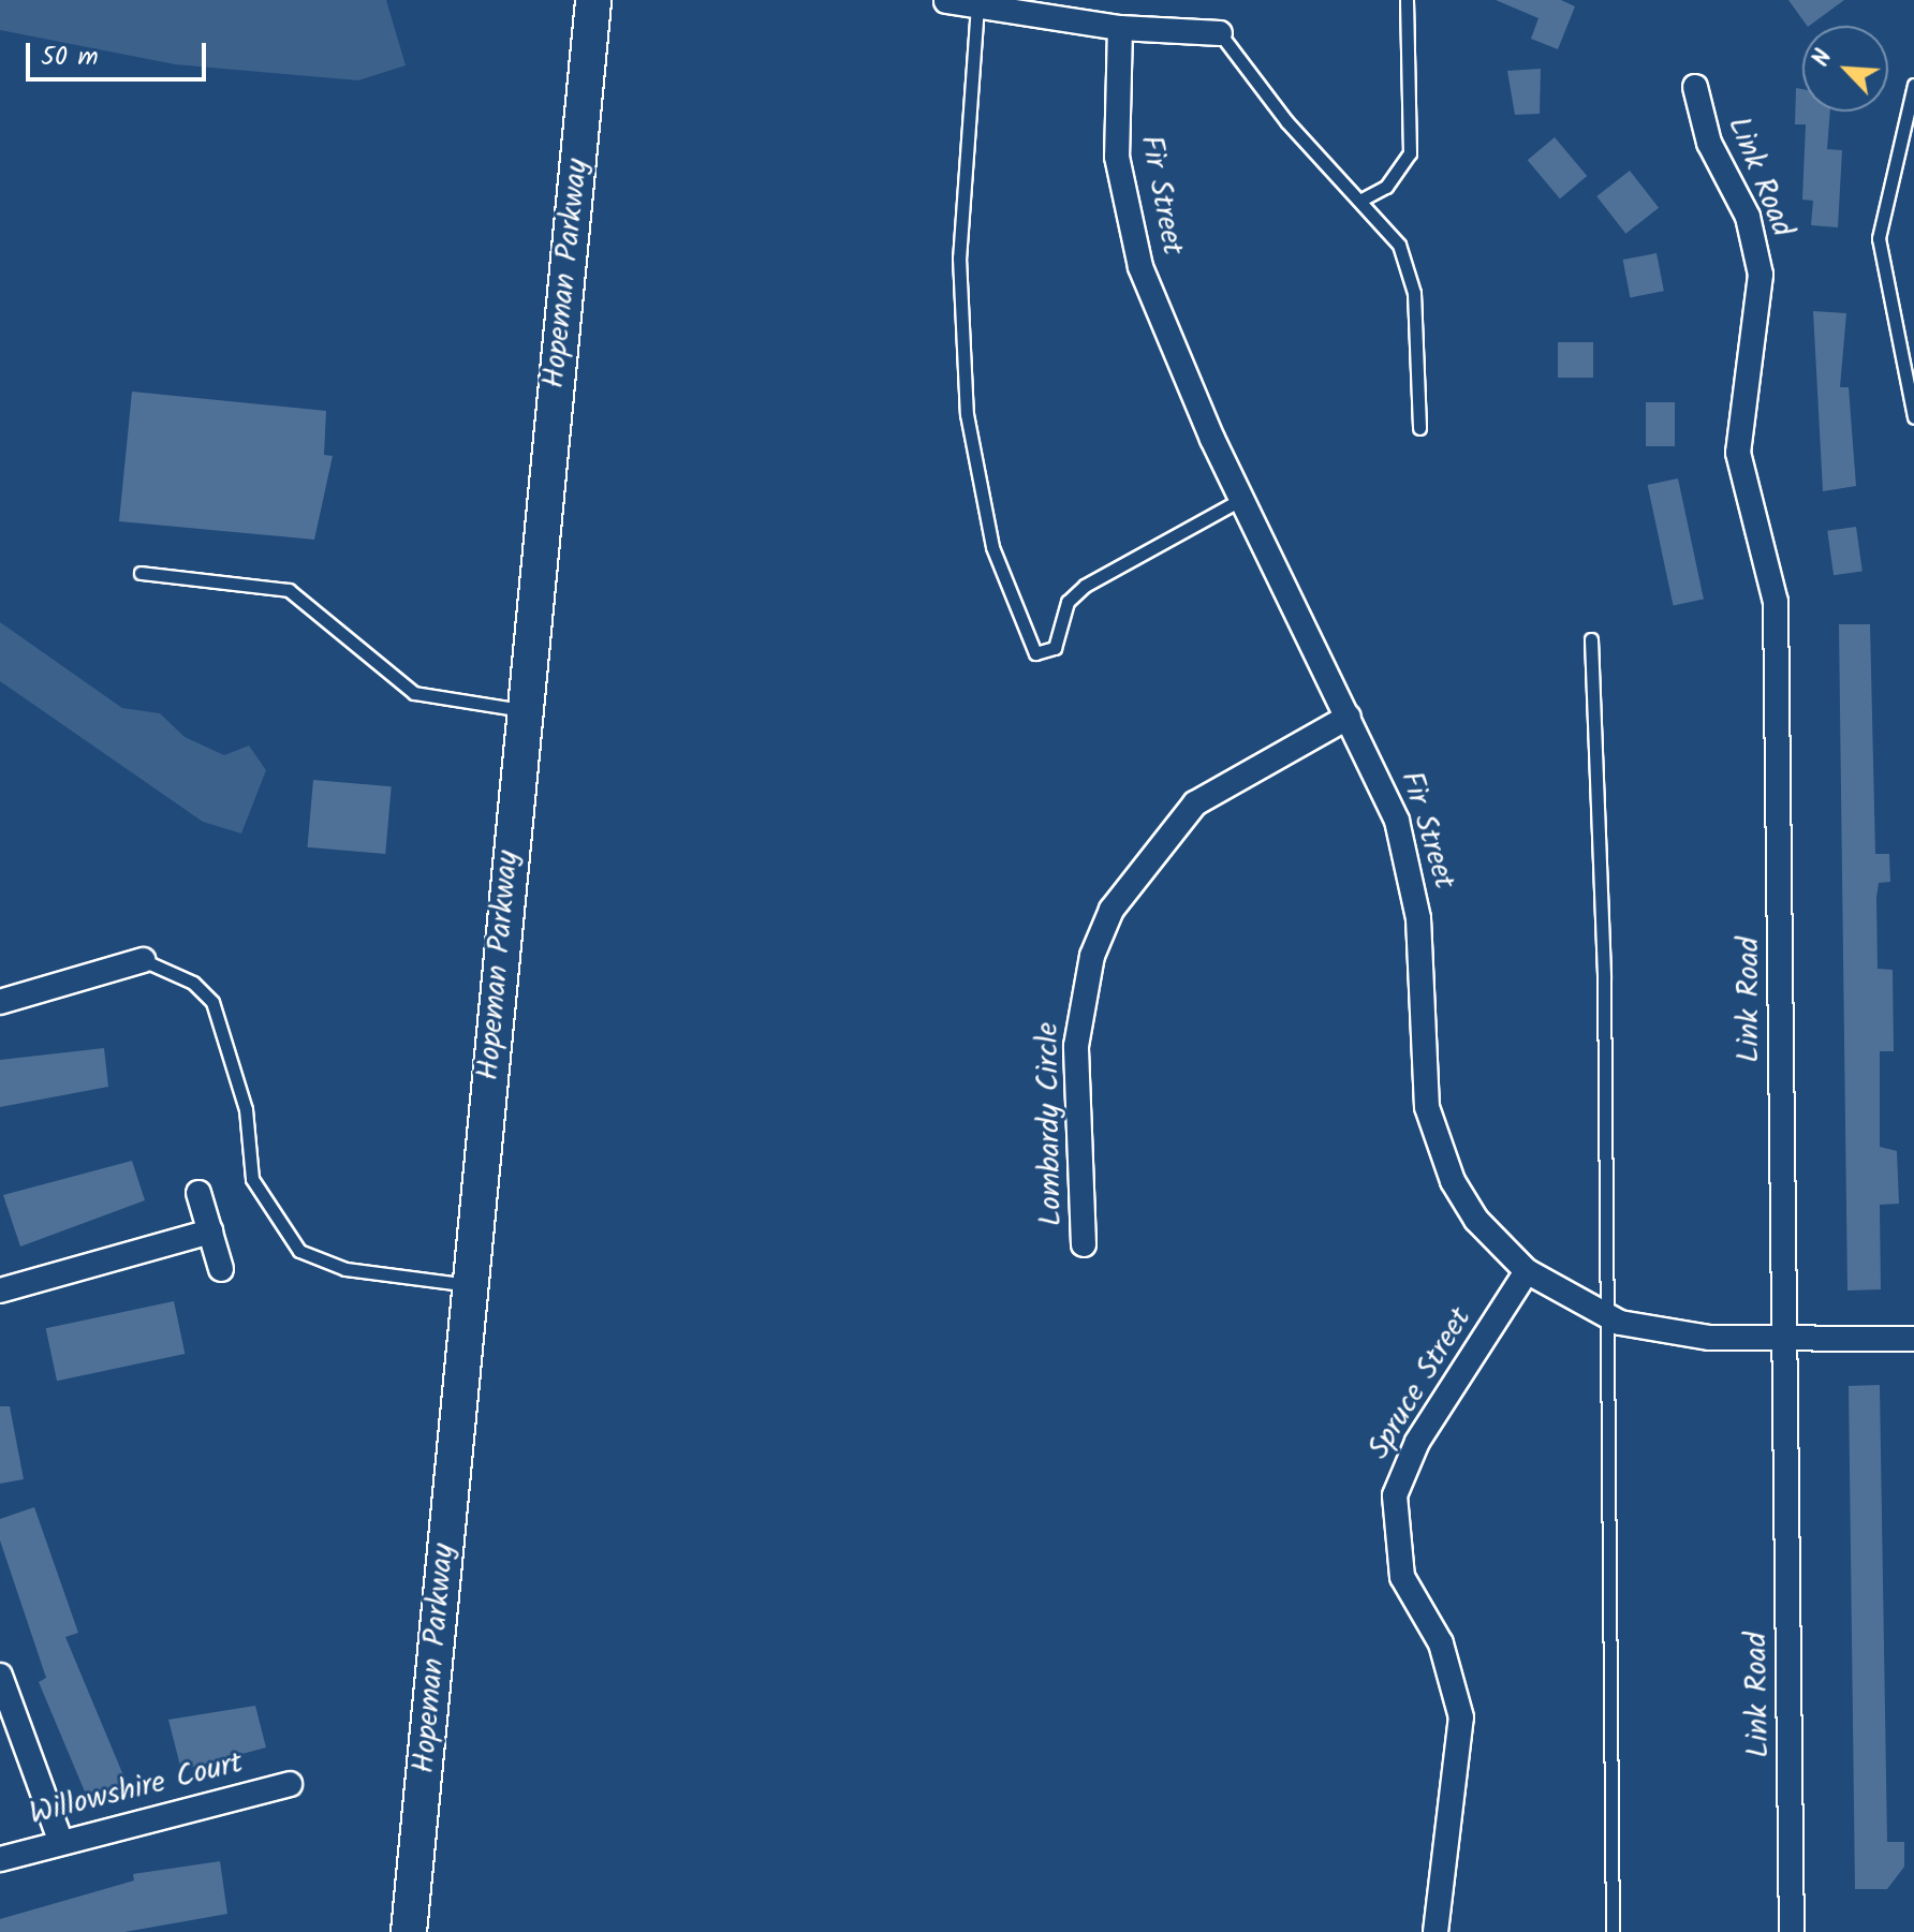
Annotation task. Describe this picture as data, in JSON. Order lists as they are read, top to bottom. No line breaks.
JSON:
{"streets":{"main road":["Hopeman Parkway"],"street":["Link Road","Fir Street","Lombardy Circle","Spruce Street","Willowshire Court"]},"crossings":[["Link Road","Fir Street"],["Fir Street","Lombardy Circle"],["Fir Street","Spruce Street"]],"scale_bar":"50 m","north":"top left"}
